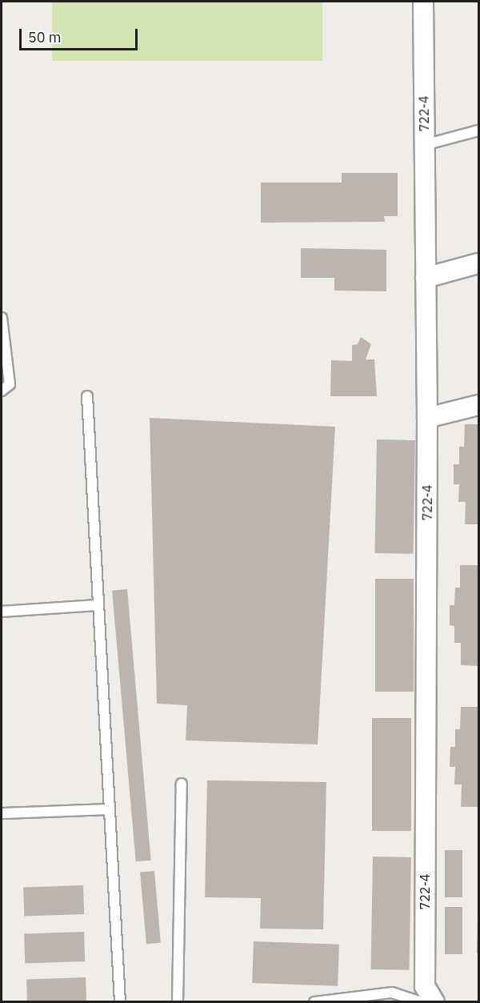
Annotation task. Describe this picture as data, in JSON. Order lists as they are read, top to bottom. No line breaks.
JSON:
{"streets":{"street":["722-4"]},"scale_bar":"50 m"}
